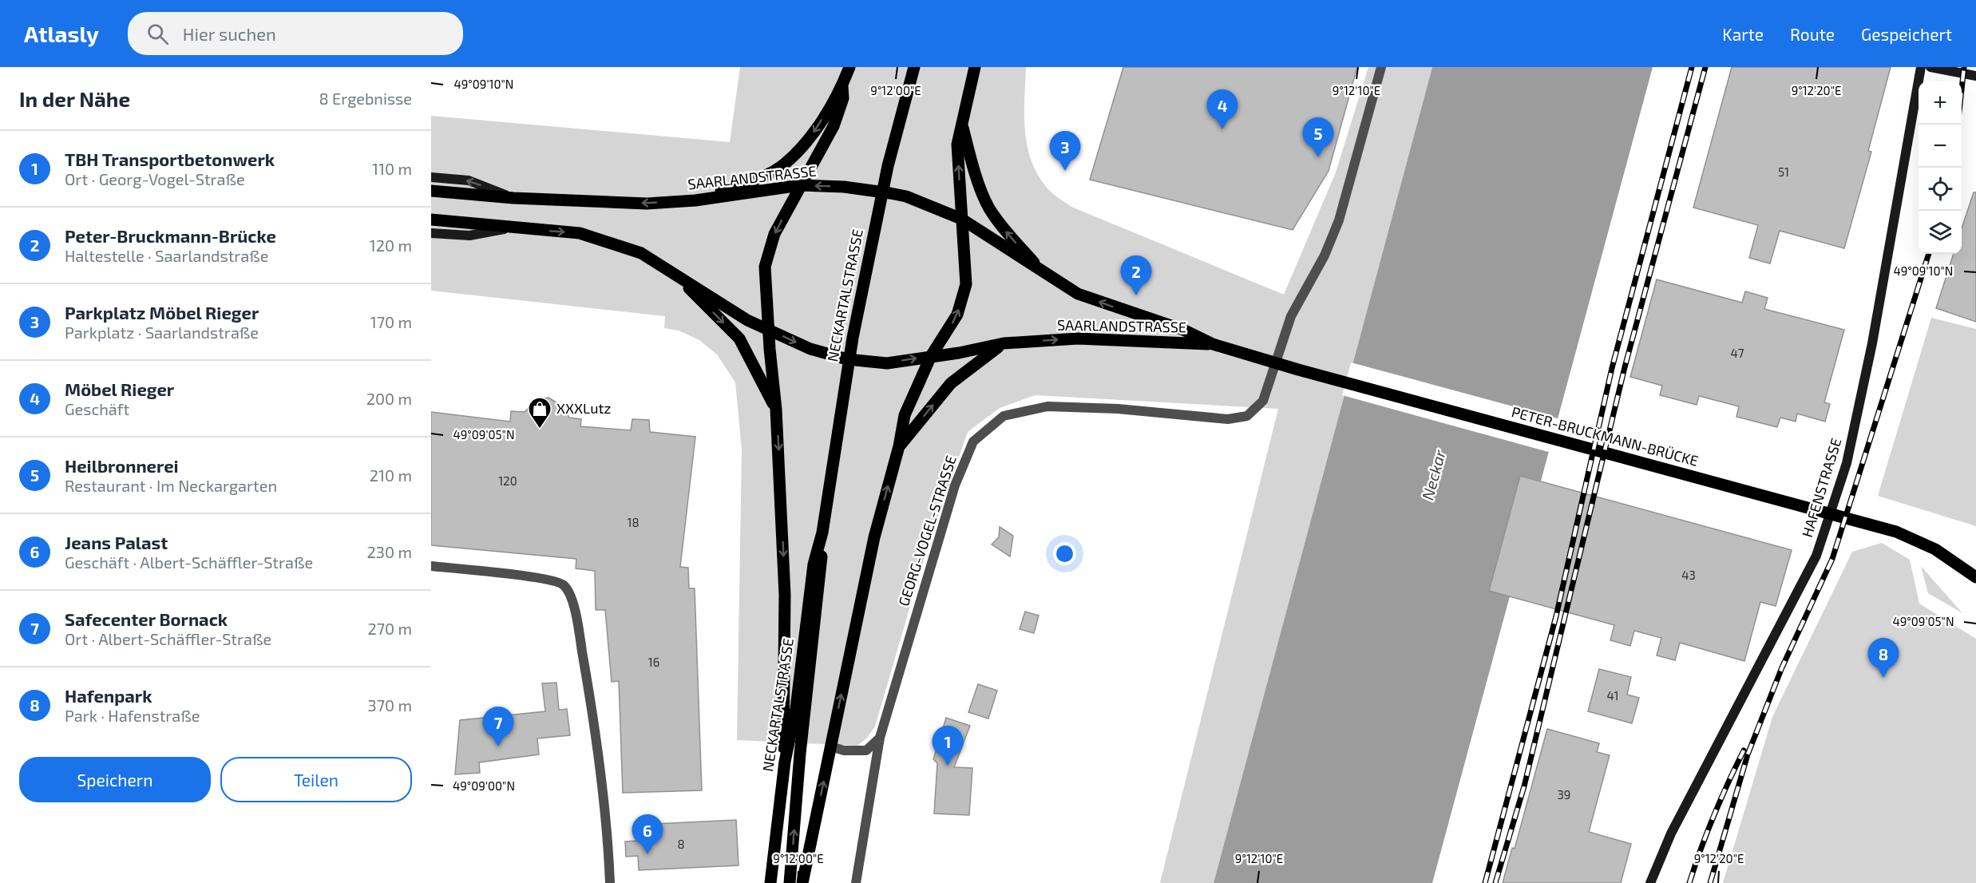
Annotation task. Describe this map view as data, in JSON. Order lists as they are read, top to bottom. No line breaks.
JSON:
{"streets":{"main road":["SAARLANDSTRASSE","NECKARTALSTRASSE","PETER-BRUCKMANN-BRÜCKE","HAFENSTRASSE"],"street":["GEORG-VOGEL-STRASSE"]},"crossings":[["SAARLANDSTRASSE","PETER-BRUCKMANN-BRÜCKE"]],"water":["Neckar"],"places":{"shop":["XXXLutz"]},"house_numbers":["51","47","120","18","43","16","41","39","8"],"page":{"header":"Atlasly","search":"Hier suchen","nav":["Karte","Route","Gespeichert"],"heading":["In der Nähe","8 Ergebnisse"],"map_buttons":["+","−"],"pins":["4","5","3","2","8","7","1","6"],"list":[{"mark":"1","name":"TBH Transportbetonwerk","note":"Ort · Georg-Vogel-Straße","value":"110 m"},{"mark":"2","name":"Peter-Bruckmann-Brücke","note":"Haltestelle · Saarlandstraße","value":"120 m"},{"mark":"3","name":"Parkplatz Möbel Rieger","note":"Parkplatz · Saarlandstraße","value":"170 m"},{"mark":"4","name":"Möbel Rieger","note":"Geschäft","value":"200 m"},{"mark":"5","name":"Heilbronnerei","note":"Restaurant · Im Neckargarten","value":"210 m"},{"mark":"6","name":"Jeans Palast","note":"Geschäft · Albert-Schäffler-Straße","value":"230 m"},{"mark":"7","name":"Safecenter Bornack","note":"Ort · Albert-Schäffler-Straße","value":"270 m"},{"mark":"8","name":"Hafenpark","note":"Park · Hafenstraße","value":"370 m"}],"buttons":["Speichern","Teilen"]},"coordinates":["49°09'10\"N","9°12'00\"E","9°12'10\"E","9°12'20\"E","49°09'05\"N","49°09'00\"N"]}
